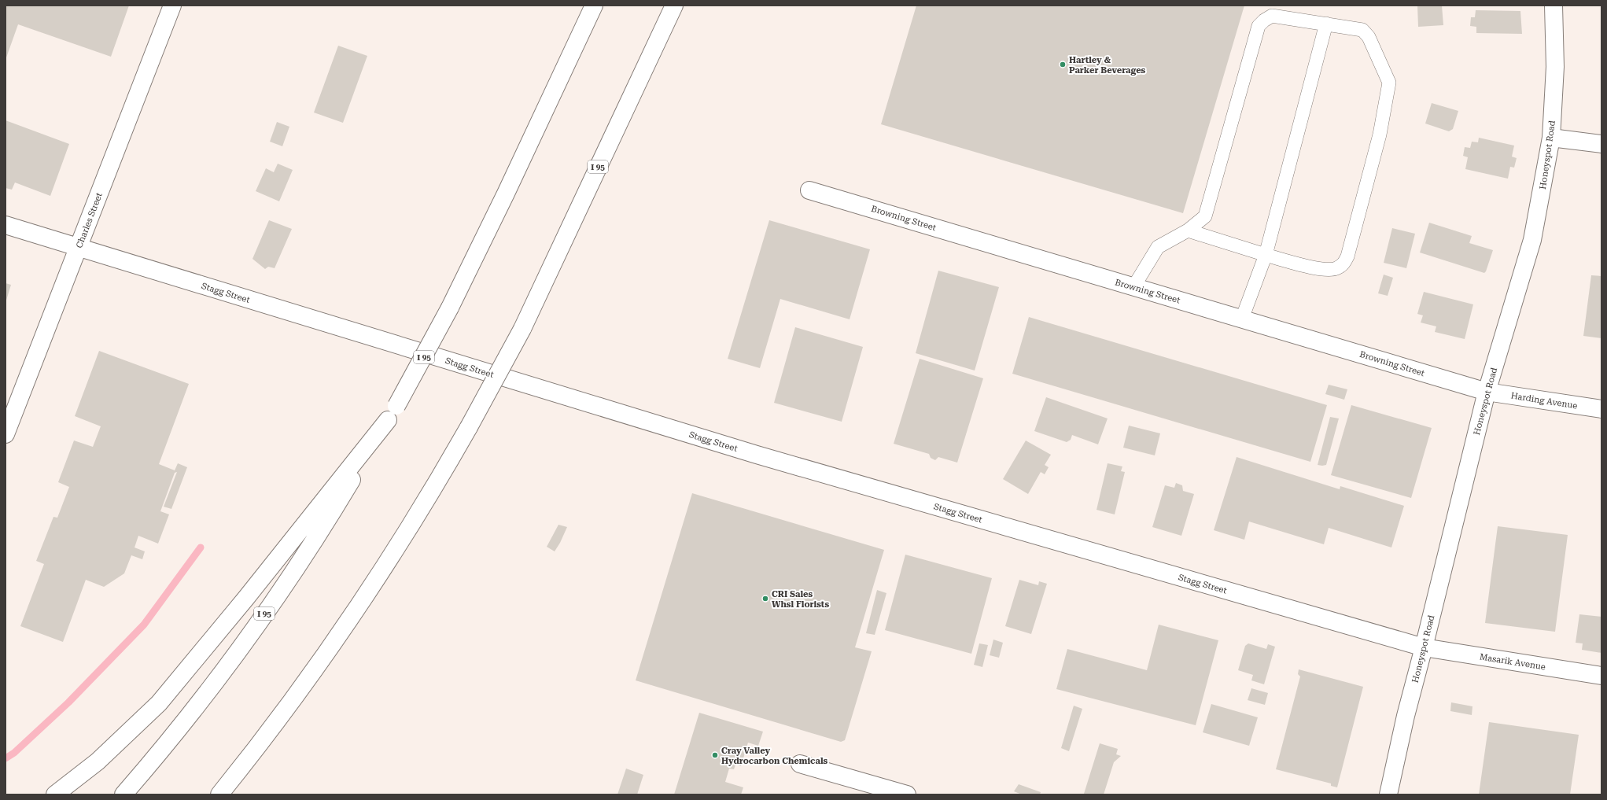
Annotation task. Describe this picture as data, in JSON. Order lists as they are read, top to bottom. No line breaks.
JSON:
{"streets":{"main road":["Honeyspot Road","I 95","Browning Street","Charles Street","Stagg Street","Harding Avenue","Masarik Avenue"]},"crossings":[["Honeyspot Road","Browning Street"],["Honeyspot Road","Stagg Street"],["Honeyspot Road","Harding Avenue"],["Honeyspot Road","Masarik Avenue"],["Browning Street","Harding Avenue"],["Charles Street","Stagg Street"],["Stagg Street","Masarik Avenue"]],"places":["Hartley & Parker Beverages","CRI Sales Whsl Florists","Cray Valley Hydrocarbon Chemicals"]}
